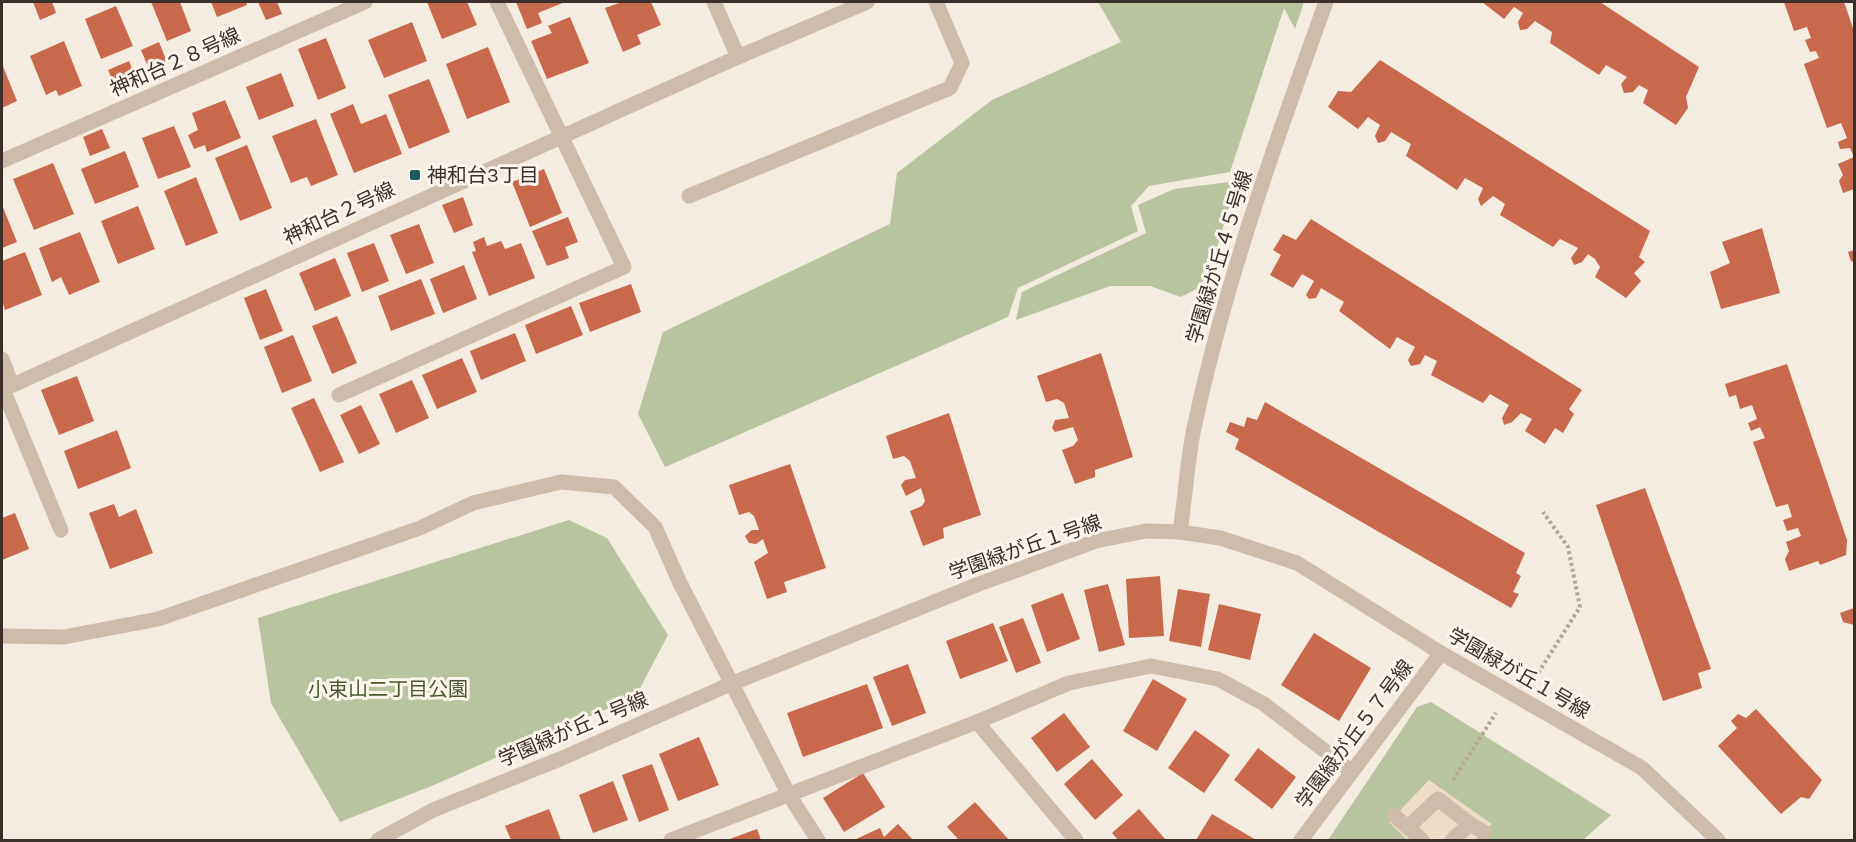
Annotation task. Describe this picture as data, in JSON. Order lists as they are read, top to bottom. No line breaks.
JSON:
{"streets":{"street":["神和台２８号線","神和台２号線","学園緑が丘４５号線","学園緑が丘１号線","学園緑が丘５７号線"]},"crossings":[["学園緑が丘４５号線","学園緑が丘１号線"],["学園緑が丘１号線","学園緑が丘５７号線"]],"parks":["小束山二丁目公園"],"places":{"transit":["神和台3丁目"]}}
